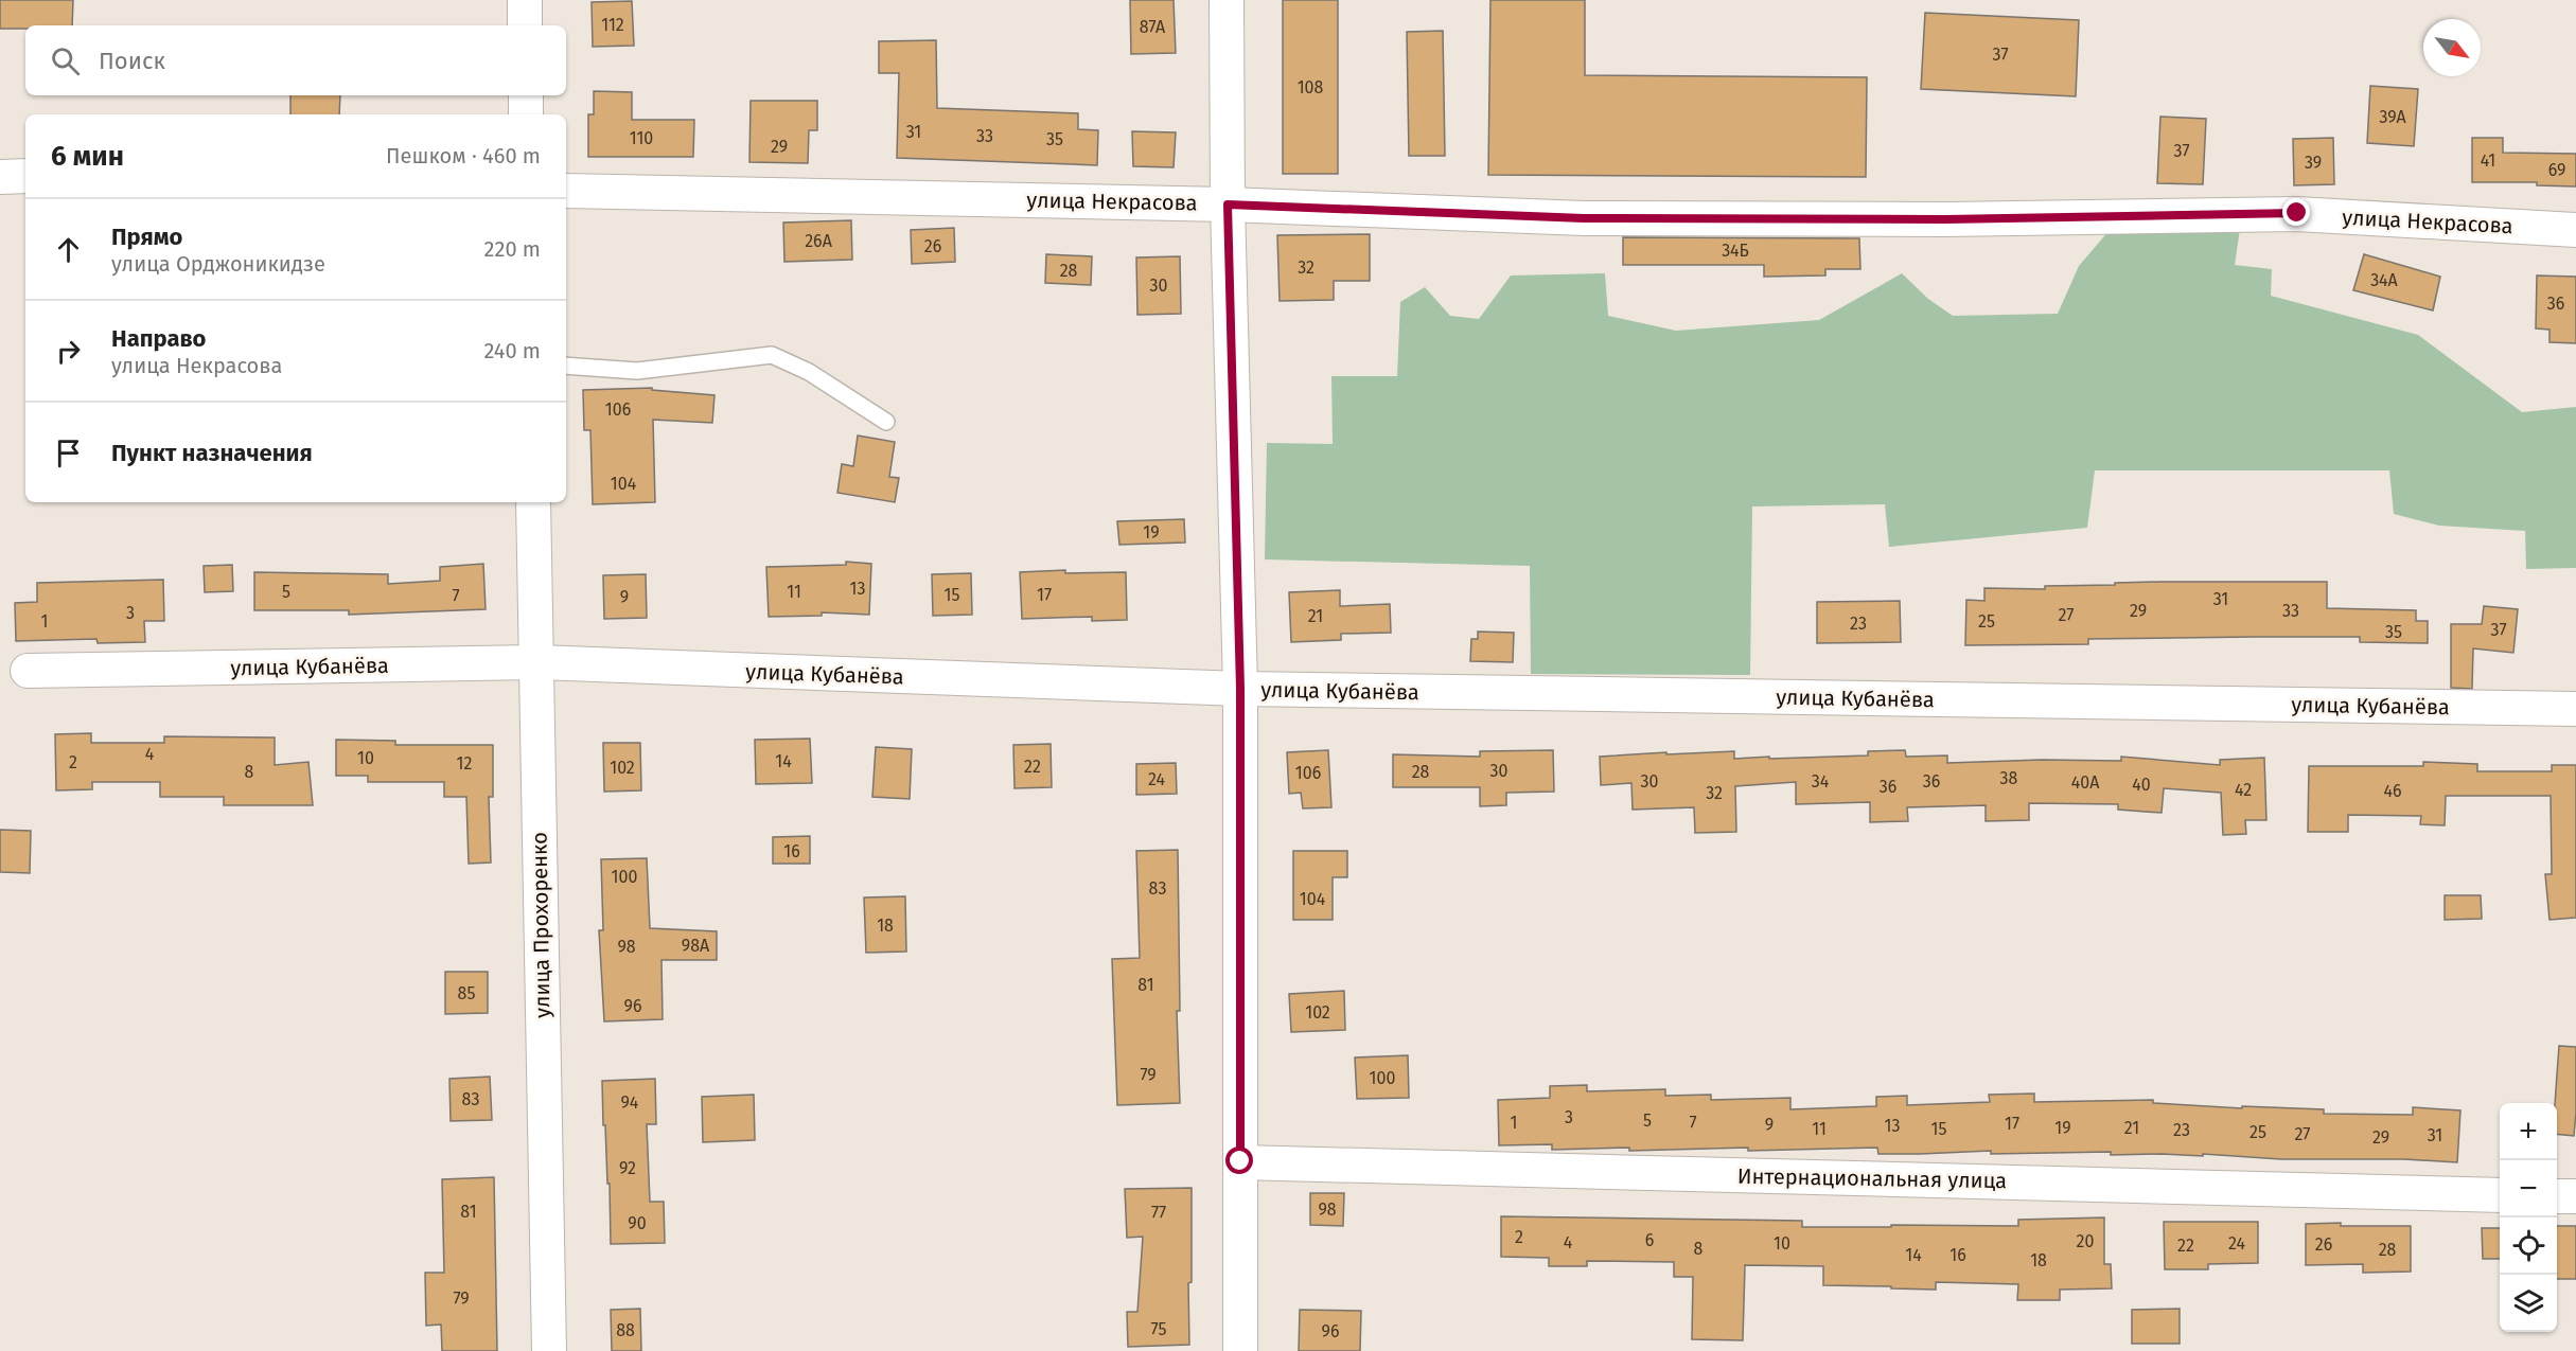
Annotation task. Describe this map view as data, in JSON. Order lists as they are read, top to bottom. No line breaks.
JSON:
{"streets":{"street":["улица Некрасова","улица Кубанёва","улица Прохоренко","Интернациональная улица"]},"crossings":[["улица Кубанёва","улица Прохоренко"]],"house_numbers":["112","87А","37","108","39А","31","33","110","35","29","37","41","39","69","26А","26","34Б","32","28","34А","30","36","106","104","19","13","5","11","15","17","7","9","31","29","33","3","27","21","1","25","23","37","35","4","10","14","2","12","22","102","30","8","28","106","38","24","30","34","36","40А","40","36","42","46","32","16","100","83","104","18","98А","98","81","85","96","102","79","100","83","94","3","5","1","7","17","9","13","19","21","11","15","23","25","27","31","29","92","98","81","77","90","2","6","20","4","10","24","26","22","8","28","14","16","18","79","75","88","96"],"north":"bottom right","page":{"search":"Поиск","heading":["6 мин","Пешком · 460 m"],"list":[["Прямо","улица Орджоникидзе","220 m"],["Направо","улица Некрасова","240 m"],"Пункт назначения"],"map_buttons":["+","−"]}}
